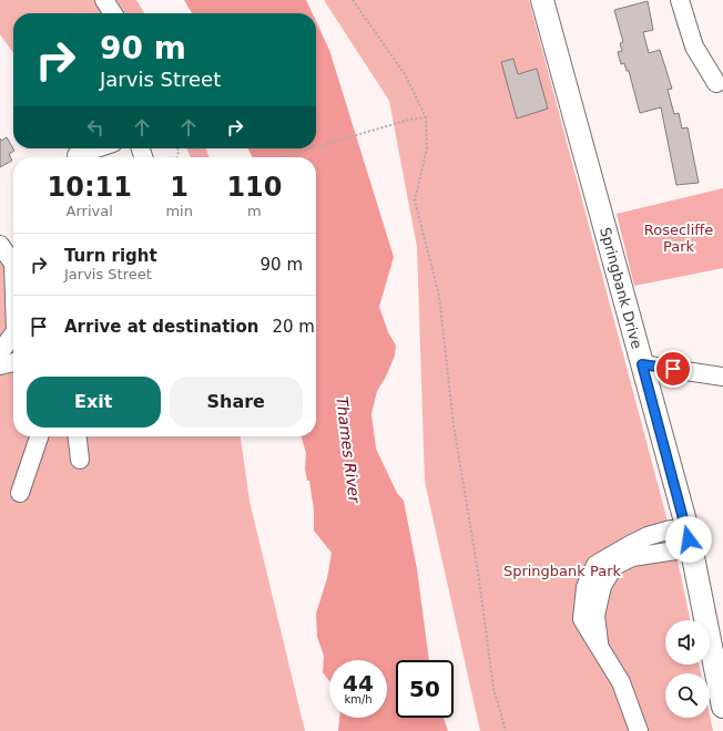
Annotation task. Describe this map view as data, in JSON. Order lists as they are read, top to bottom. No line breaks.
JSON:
{"streets":{"main road":["Springbank Drive"]},"water":["Thames River"],"parks":["Rosecliffe Park","Springbank Park"],"page":{"turn":["90 m","Jarvis Street"],"eta":["10:11","Arrival","1","min","110","m"],"list":[{"name":"Turn right","note":"Jarvis Street","value":"90 m"},{"name":"Arrive at destination","value":"20 m"}],"buttons":["Exit","Share"],"speed":"44 km/h","limit":"50"}}
